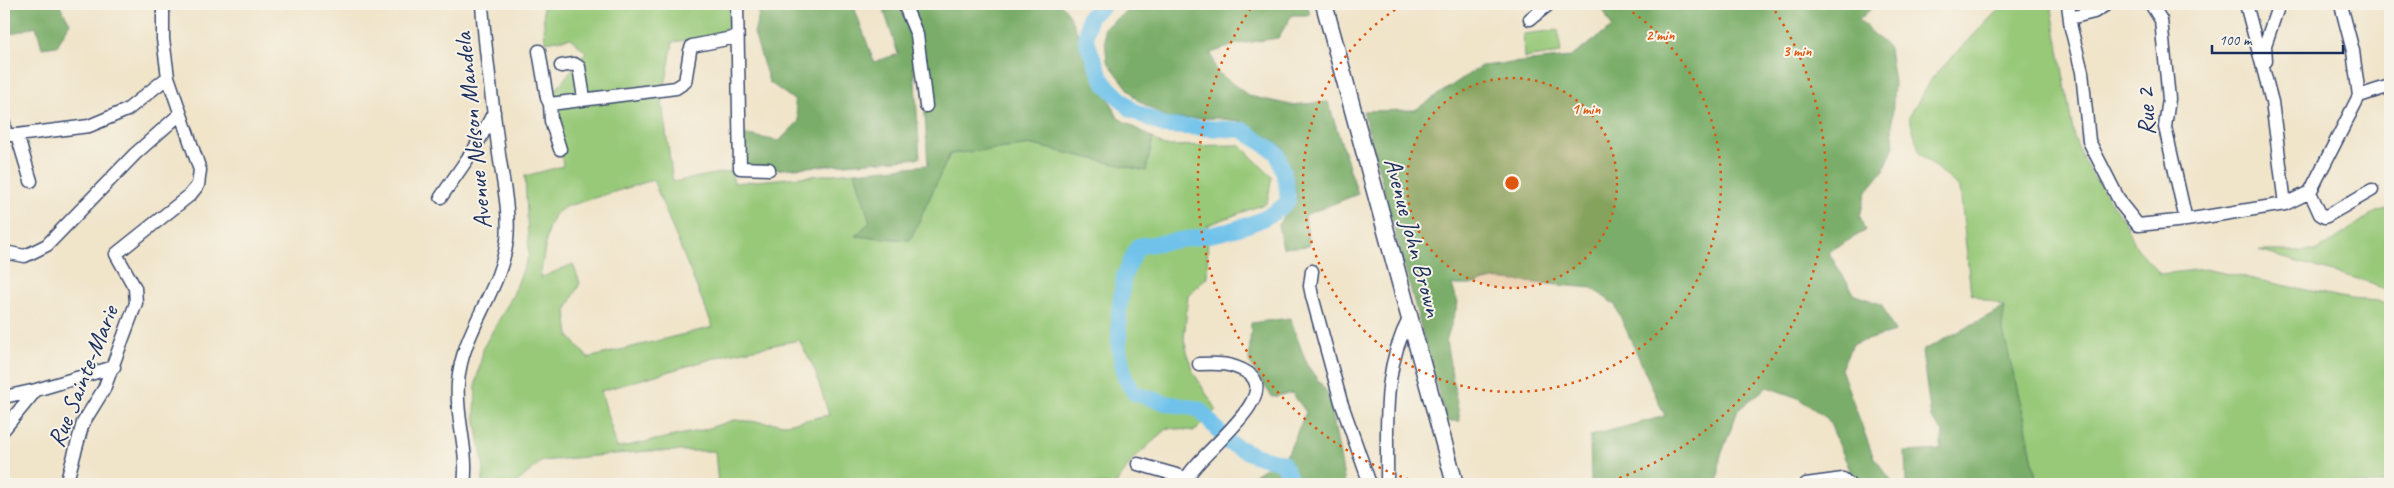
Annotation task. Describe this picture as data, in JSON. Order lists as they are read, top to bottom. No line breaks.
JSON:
{"streets":{"main road":["Avenue John Brown"],"street":["Rue 2","Avenue Nelson Mandela","Rue Sainte-Marie"]},"scale_bar":"100 m","rings":["2 min","3 min","1 min"]}
